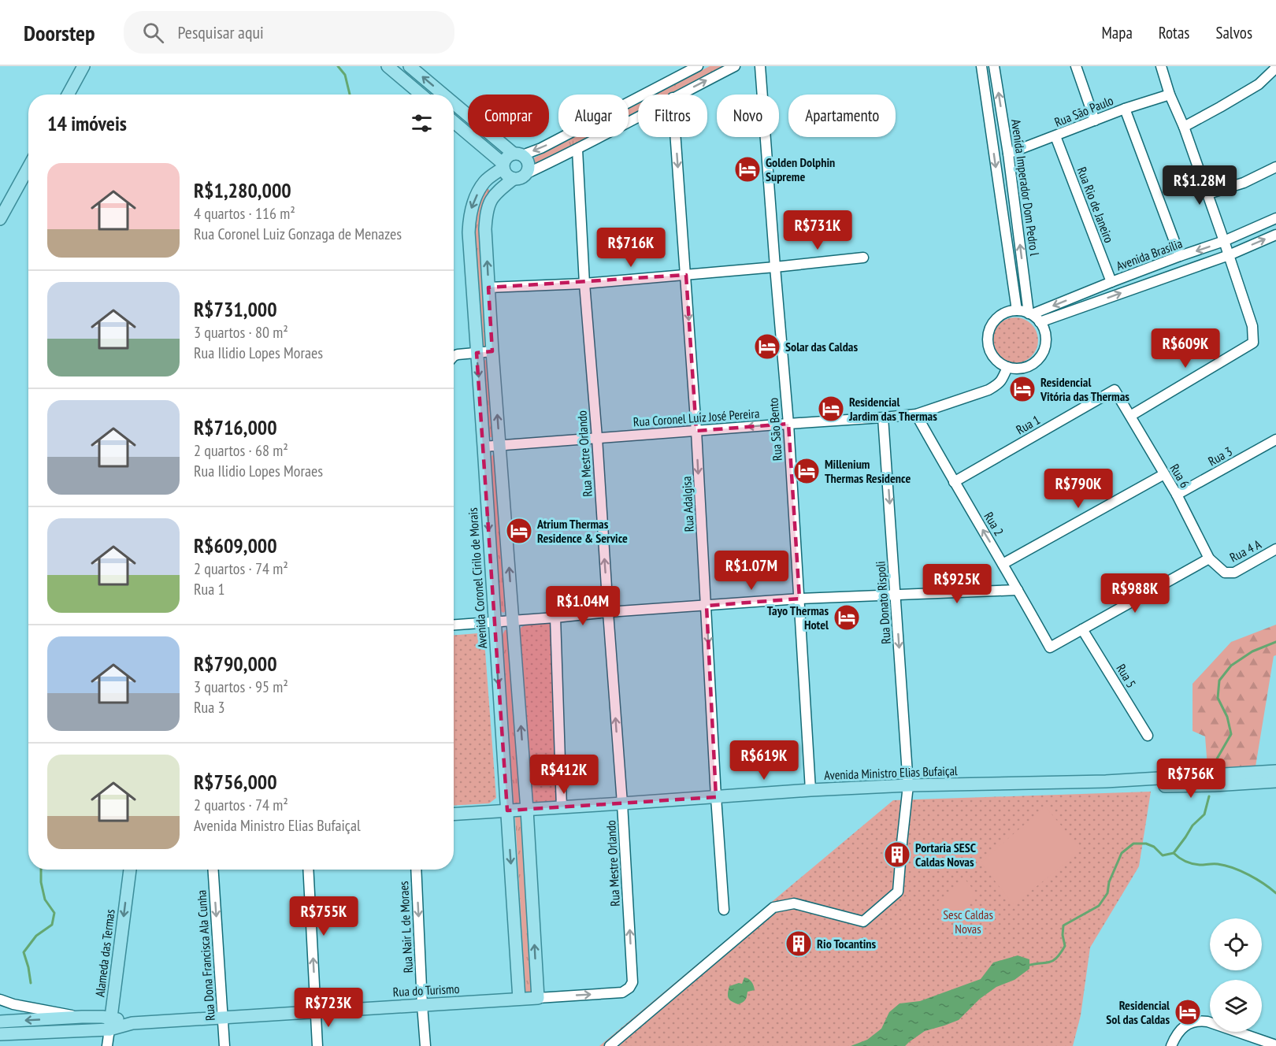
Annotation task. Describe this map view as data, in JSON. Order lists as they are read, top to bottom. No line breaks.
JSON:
{"streets":{"main road":["Avenida Coronel Cirilo de Morais","Avenida Ministro Elias Bufaiçal","Alameda das Termas","Rua do Turismo"],"street":["Rua São Paulo","Avenida Imperador Dom Pedro l","Rua Rio de Janeiro","Avenida Brasília","Rua Coronel Luiz José Pereira","Rua 1","Rua São Bento","Rua Mestre Orlando","Rua 3","Rua 6","Rua Adalgisa","Rua 2","Rua 4 A","Rua Donato Rispoli","Rua 5","Rua Nair L de Moraes","Rua Dona Francisca Ala Cunha"]},"crossings":[["Rua São Paulo","Avenida Imperador Dom Pedro l"],["Rua São Paulo","Rua Rio de Janeiro"],["Avenida Imperador Dom Pedro l","Avenida Brasília"],["Avenida Imperador Dom Pedro l","Rua Coronel Luiz José Pereira"],["Rua Rio de Janeiro","Avenida Brasília"],["Avenida Brasília","Rua Coronel Luiz José Pereira"],["Rua Coronel Luiz José Pereira","Rua São Bento"],["Rua Coronel Luiz José Pereira","Rua Mestre Orlando"],["Rua Coronel Luiz José Pereira","Rua Adalgisa"],["Rua Coronel Luiz José Pereira","Rua 2"],["Rua Coronel Luiz José Pereira","Avenida Coronel Cirilo de Morais"],["Rua Coronel Luiz José Pereira","Rua Donato Rispoli"],["Rua 1","Rua 6"],["Rua 1","Rua 2"],["Rua São Bento","Avenida Ministro Elias Bufaiçal"],["Rua Mestre Orlando","Avenida Ministro Elias Bufaiçal"],["Rua Mestre Orlando","Rua do Turismo"],["Rua 3","Rua 6"],["Rua 6","Rua 4 A"],["Rua Adalgisa","Avenida Ministro Elias Bufaiçal"],["Rua 2","Rua 4 A"],["Rua 4 A","Rua 5"],["Avenida Coronel Cirilo de Morais","Avenida Ministro Elias Bufaiçal"],["Avenida Coronel Cirilo de Morais","Rua do Turismo"],["Rua Donato Rispoli","Avenida Ministro Elias Bufaiçal"],["Rua Nair L de Moraes","Rua do Turismo"],["Alameda das Termas","Rua do Turismo"],["Rua Dona Francisca Ala Cunha","Rua do Turismo"]],"one_way":["Rua Adalgisa","Rua 2","Rua Donato Rispoli","Rua Nair L de Moraes","Alameda das Termas","Rua Dona Francisca Ala Cunha"],"parks":["Sesc Caldas Novas"],"places":{"hotel":["Golden Dolphin Supreme","Solar das Caldas","Residencial Vitória das Thermas","Residencial Jardim das Thermas","Millenium Thermas Residence","Atrium Thermas Residence & Service","Tayo Thermas Hotel","Residencial Sol das Caldas"],"building":["Portaria SESC Caldas Novas","Rio Tocantins"]},"page":{"header":"Doorstep","search":"Pesquisar aqui","nav":["Mapa","Rotas","Salvos"],"chip":["Comprar","Alugar","Filtros","Novo","Apartamento"],"heading":"14 imóveis","list":[{"name":"R$1,280,000","note":"4 quartos · 116 m² · Rua Coronel Luiz Gonzaga de Menazes"},{"name":"R$731,000","note":"3 quartos · 80 m² · Rua Ilidio Lopes Moraes"},{"name":"R$716,000","note":"2 quartos · 68 m² · Rua Ilidio Lopes Moraes"},{"name":"R$609,000","note":"2 quartos · 74 m² · Rua 1"},{"name":"R$790,000","note":"3 quartos · 95 m² · Rua 3"},{"name":"R$756,000","note":"2 quartos · 74 m² · Avenida Ministro Elias Bufaiçal"}],"price":["R$1.28M","R$731K","R$716K","R$609K","R$790K","R$1.07M","R$925K","R$988K","R$1.04M","R$619K","R$412K","R$756K","R$755K","R$723K"]}}
